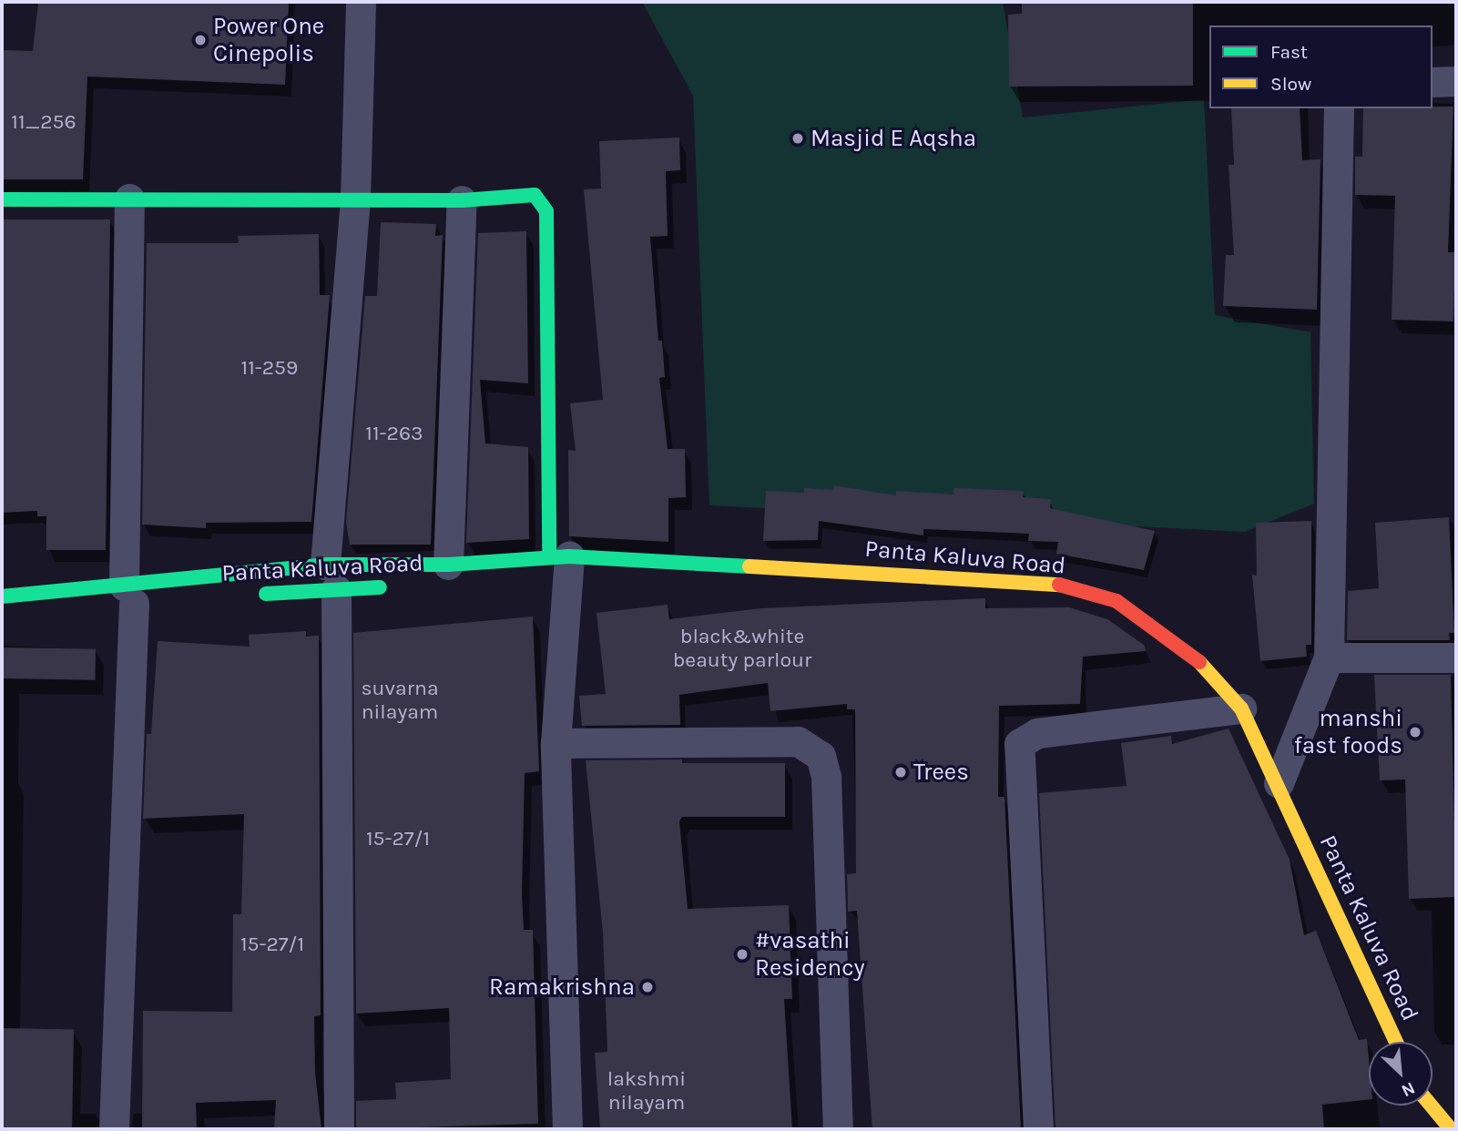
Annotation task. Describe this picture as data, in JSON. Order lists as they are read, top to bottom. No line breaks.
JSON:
{"streets":{"street":["Panta Kaluva Road"]},"places":["Power One Cinepolis","Masjid E Aqsha","manshi fast foods","Trees","#vasathi Residency","Ramakrishna"],"house_numbers":["11_256","11-259","11-263","black&white beauty parlour","suvarna nilayam","15-27/1","15-27/1","lakshmi nilayam"],"legend":["Fast","Slow"],"north":"bottom right"}
